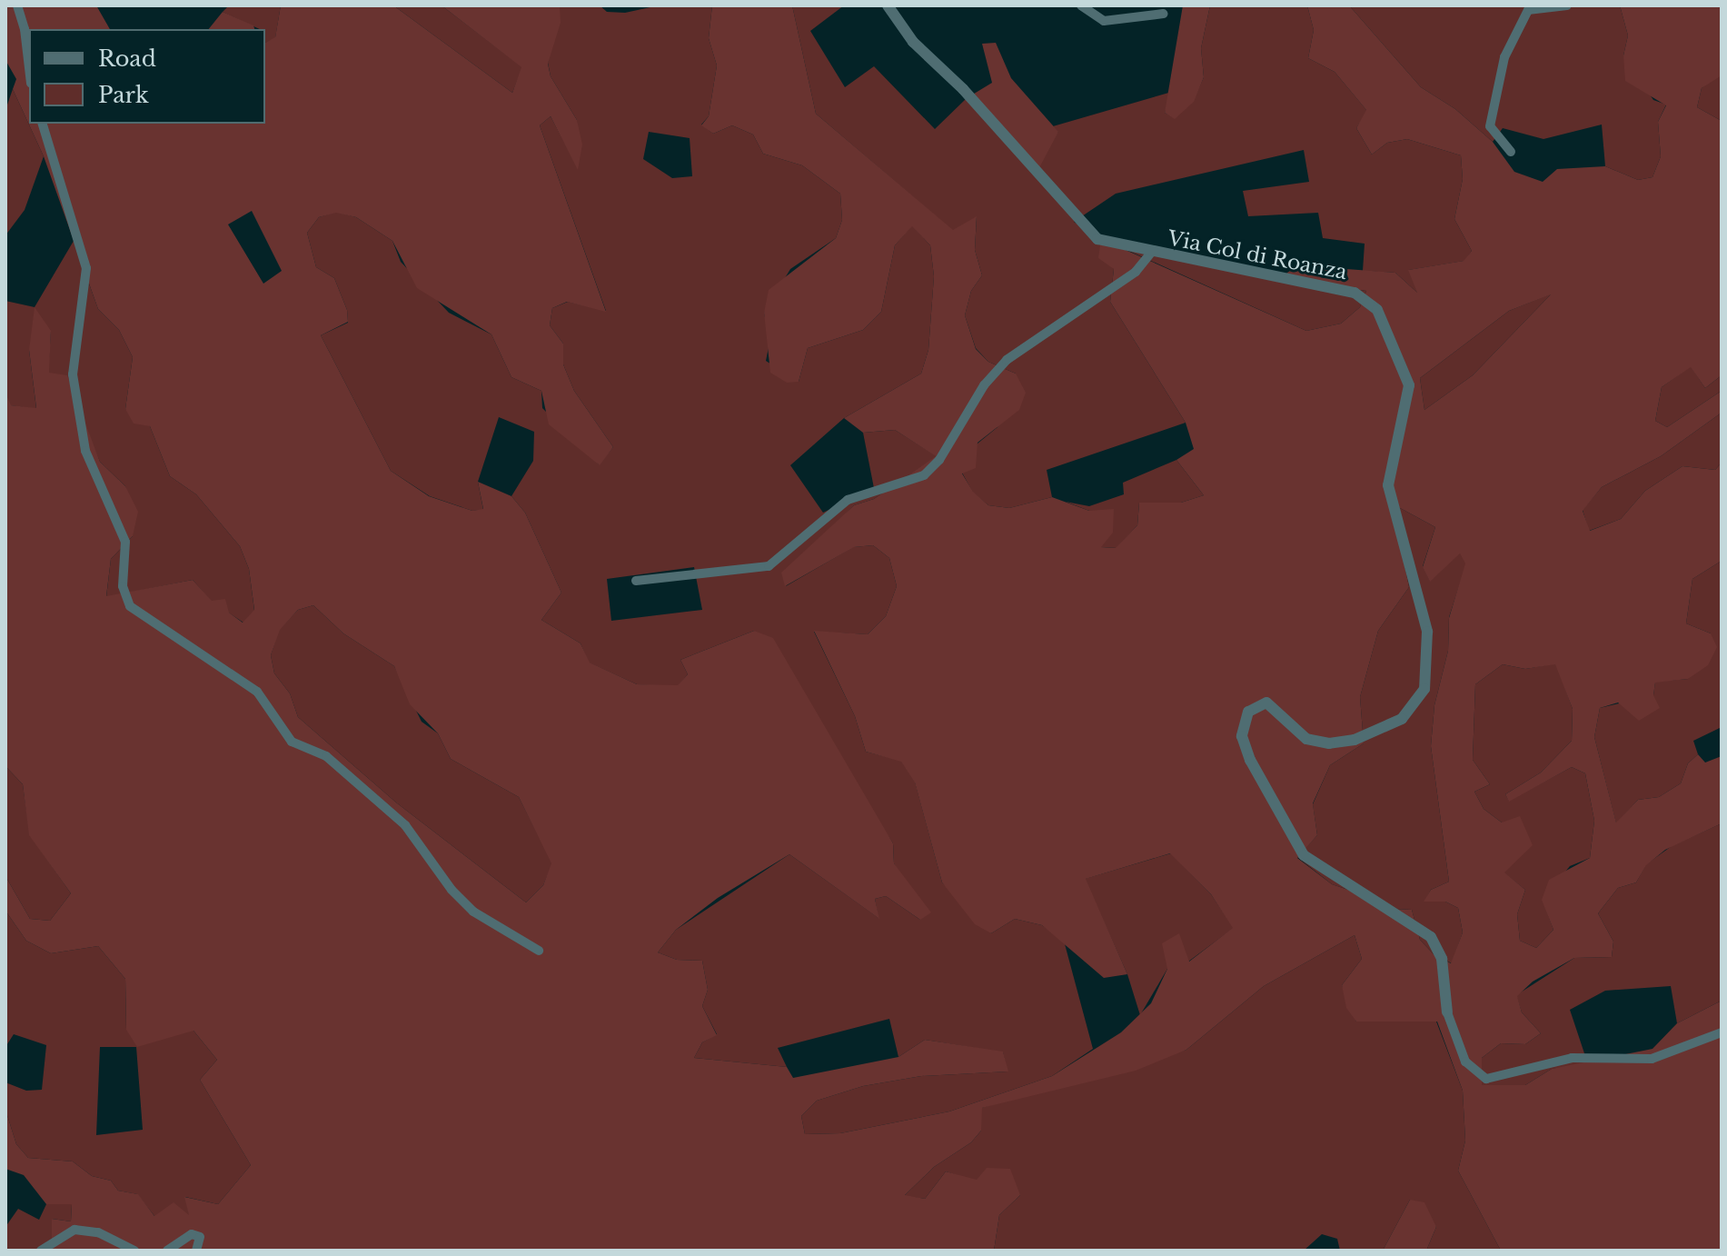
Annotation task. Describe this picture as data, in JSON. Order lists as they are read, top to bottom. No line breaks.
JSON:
{"streets":{"street":["Via Col di Roanza"]},"legend":["Road","Park"]}
